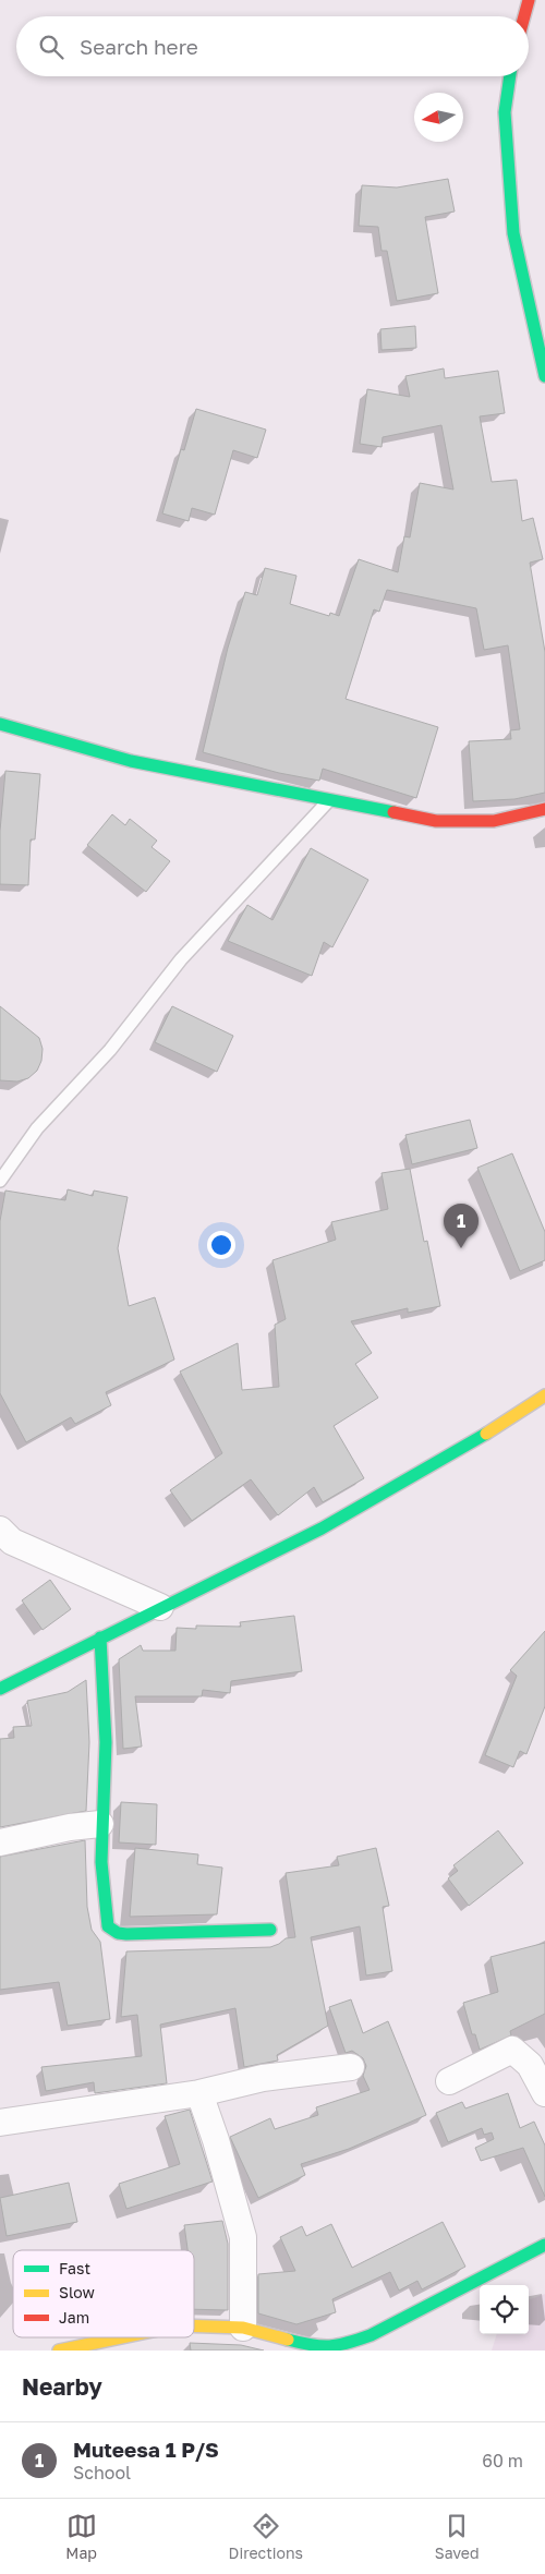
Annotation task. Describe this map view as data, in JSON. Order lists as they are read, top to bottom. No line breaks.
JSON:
{"legend":["Fast","Slow","Jam"],"north":"left","page":{"search":"Search here","pins":"1","heading":"Nearby","list":[{"mark":"1","name":"Muteesa 1 P/S","note":"School","value":"60 m"}],"nav":["Map","Directions","Saved"]}}
